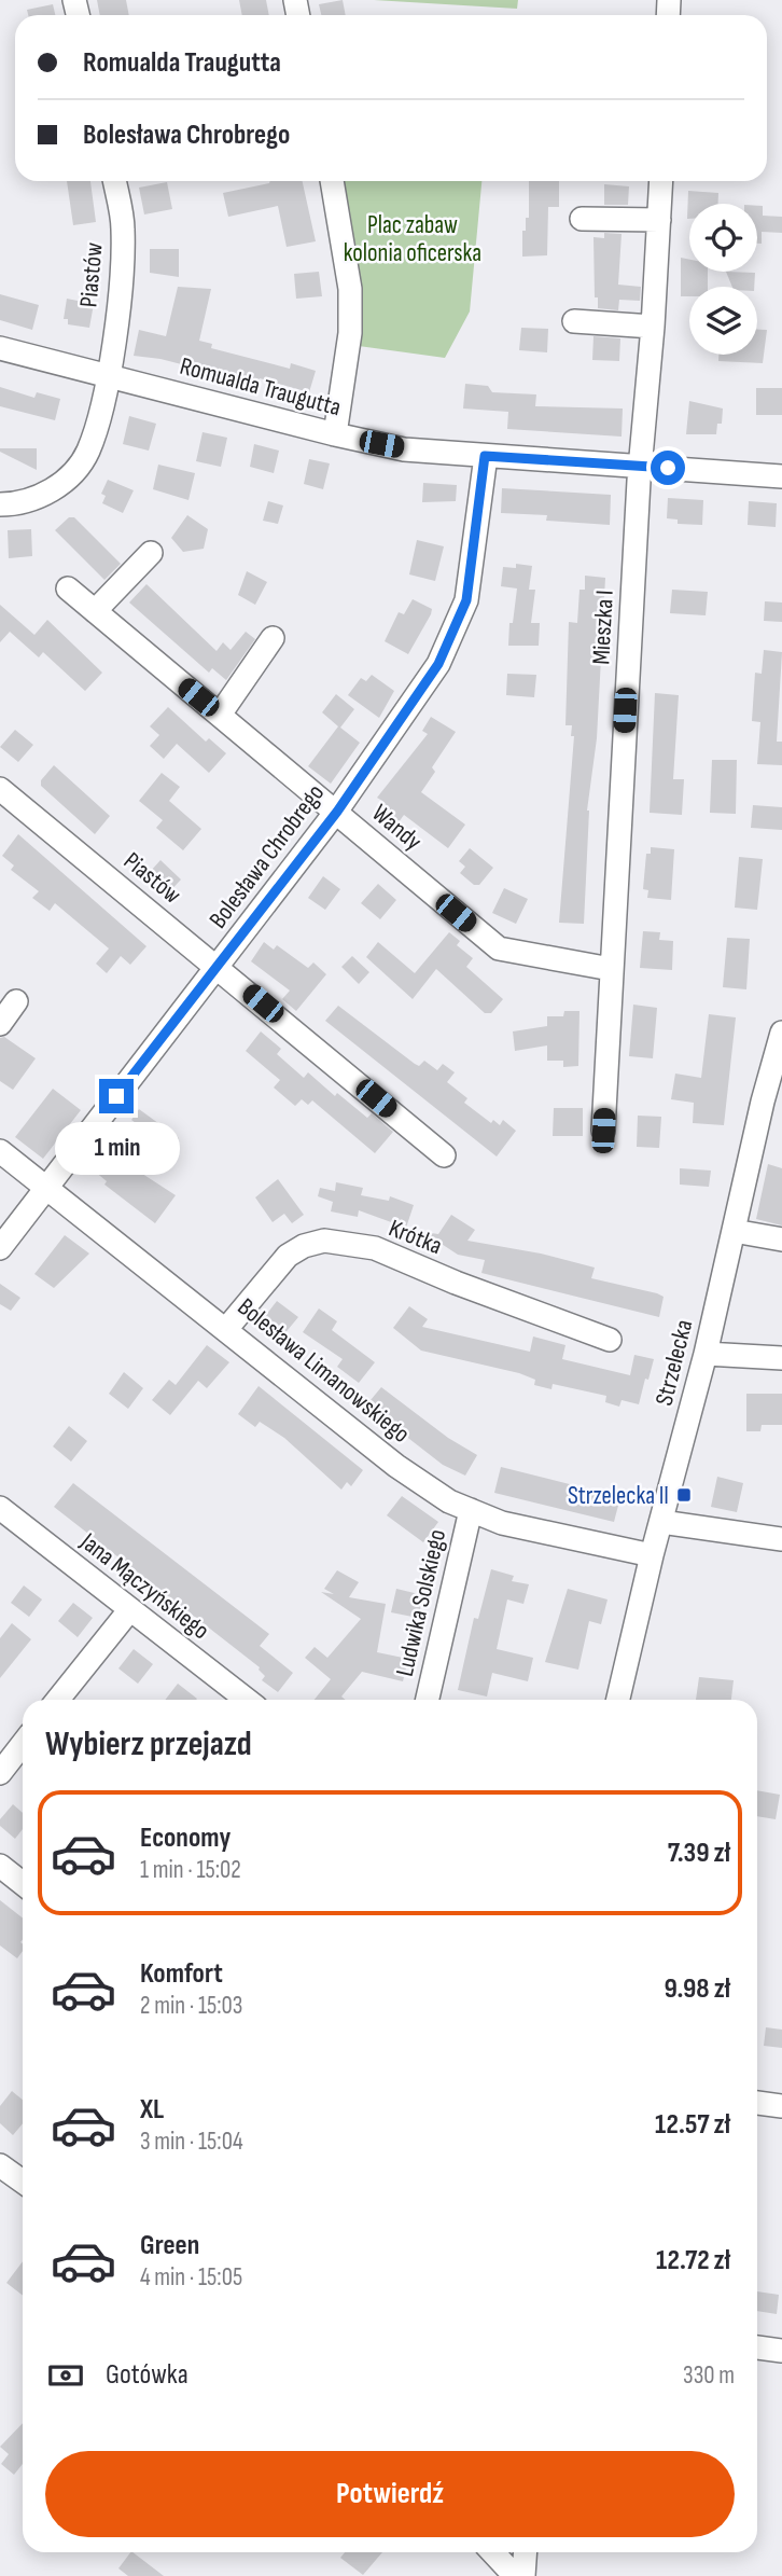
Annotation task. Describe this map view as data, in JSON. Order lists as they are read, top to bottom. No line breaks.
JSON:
{"streets":{"street":["Piastów","Romualda Traugutta","Mieszka I","Wandy","Bolesława Chrobrego","Krótka","Strzelecka","Bolesława Limanowskiego","Jana Mączyńskiego","Ludwika Solskiego"]},"crossings":[["Piastów","Romualda Traugutta"],["Piastów","Bolesława Chrobrego"],["Romualda Traugutta","Mieszka I"],["Romualda Traugutta","Bolesława Chrobrego"],["Mieszka I","Wandy"],["Wandy","Bolesława Chrobrego"],["Bolesława Chrobrego","Bolesława Limanowskiego"],["Krótka","Bolesława Limanowskiego"],["Strzelecka","Bolesława Limanowskiego"],["Bolesława Limanowskiego","Ludwika Solskiego"]],"parks":["Plac zabaw kolonia oficerska"],"places":{"transit":["Strzelecka II"]},"page":{"banner":["Romualda Traugutta","Bolesława Chrobrego"],"bubble":"1 min","heading":"Wybierz przejazd","list":[{"name":"Economy","note":"1 min · 15:02","value":"7.39 zł"},{"name":"Komfort","note":"2 min · 15:03","value":"9.98 zł"},{"name":"XL","note":"3 min · 15:04","value":"12.57 zł"},{"name":"Green","note":"4 min · 15:05","value":"12.72 zł"}],"pay":["Gotówka","330 m"],"buttons":"Potwierdź"}}
